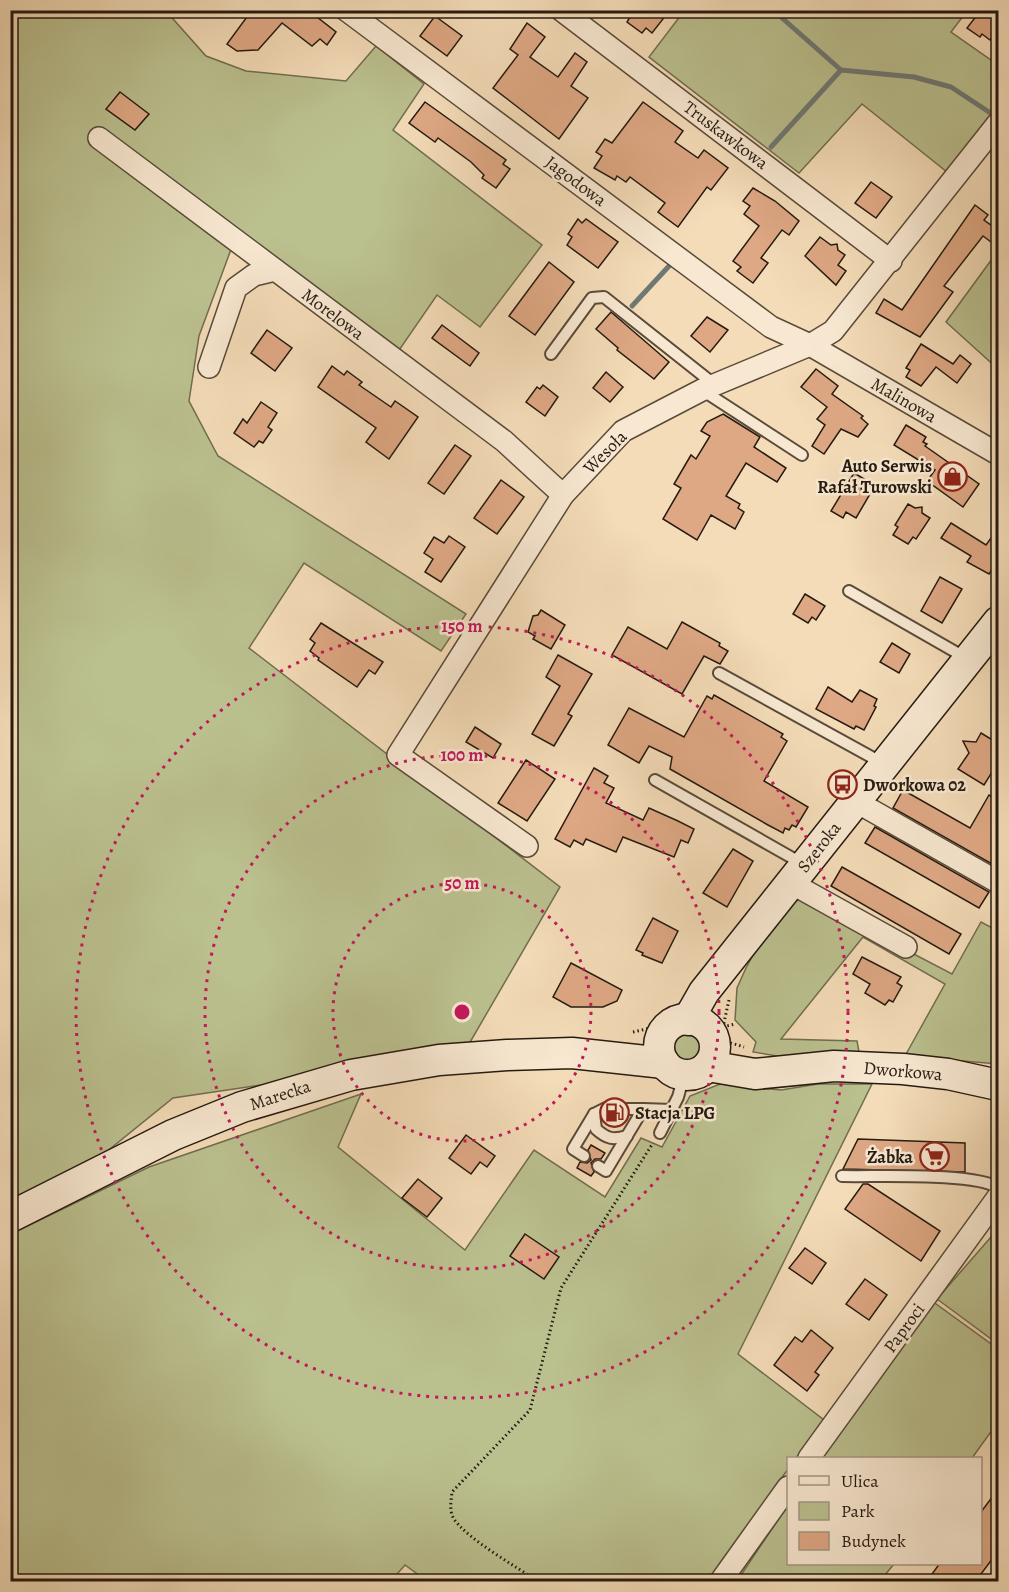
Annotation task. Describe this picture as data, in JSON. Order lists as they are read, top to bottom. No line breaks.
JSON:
{"streets":{"street":["Truskawkowa","Jagodowa","Morelowa","Malinowa","Wesoła","Szeroka","Dworkowa","Marecka","Paproci"]},"crossings":[["Truskawkowa","Wesoła"],["Jagodowa","Malinowa"],["Jagodowa","Wesoła"],["Morelowa","Wesoła"],["Malinowa","Wesoła"],["Szeroka","Dworkowa"],["Szeroka","Marecka"],["Dworkowa","Marecka"]],"places":{"shop":["Auto Serwis Rafał Turowski"],"bus stop":["Dworkowa 02"],"fuel station":["Stacja LPG"],"supermarket":["Żabka"]},"legend":["Ulica","Park","Budynek"],"rings":["150 m","100 m","50 m"]}
